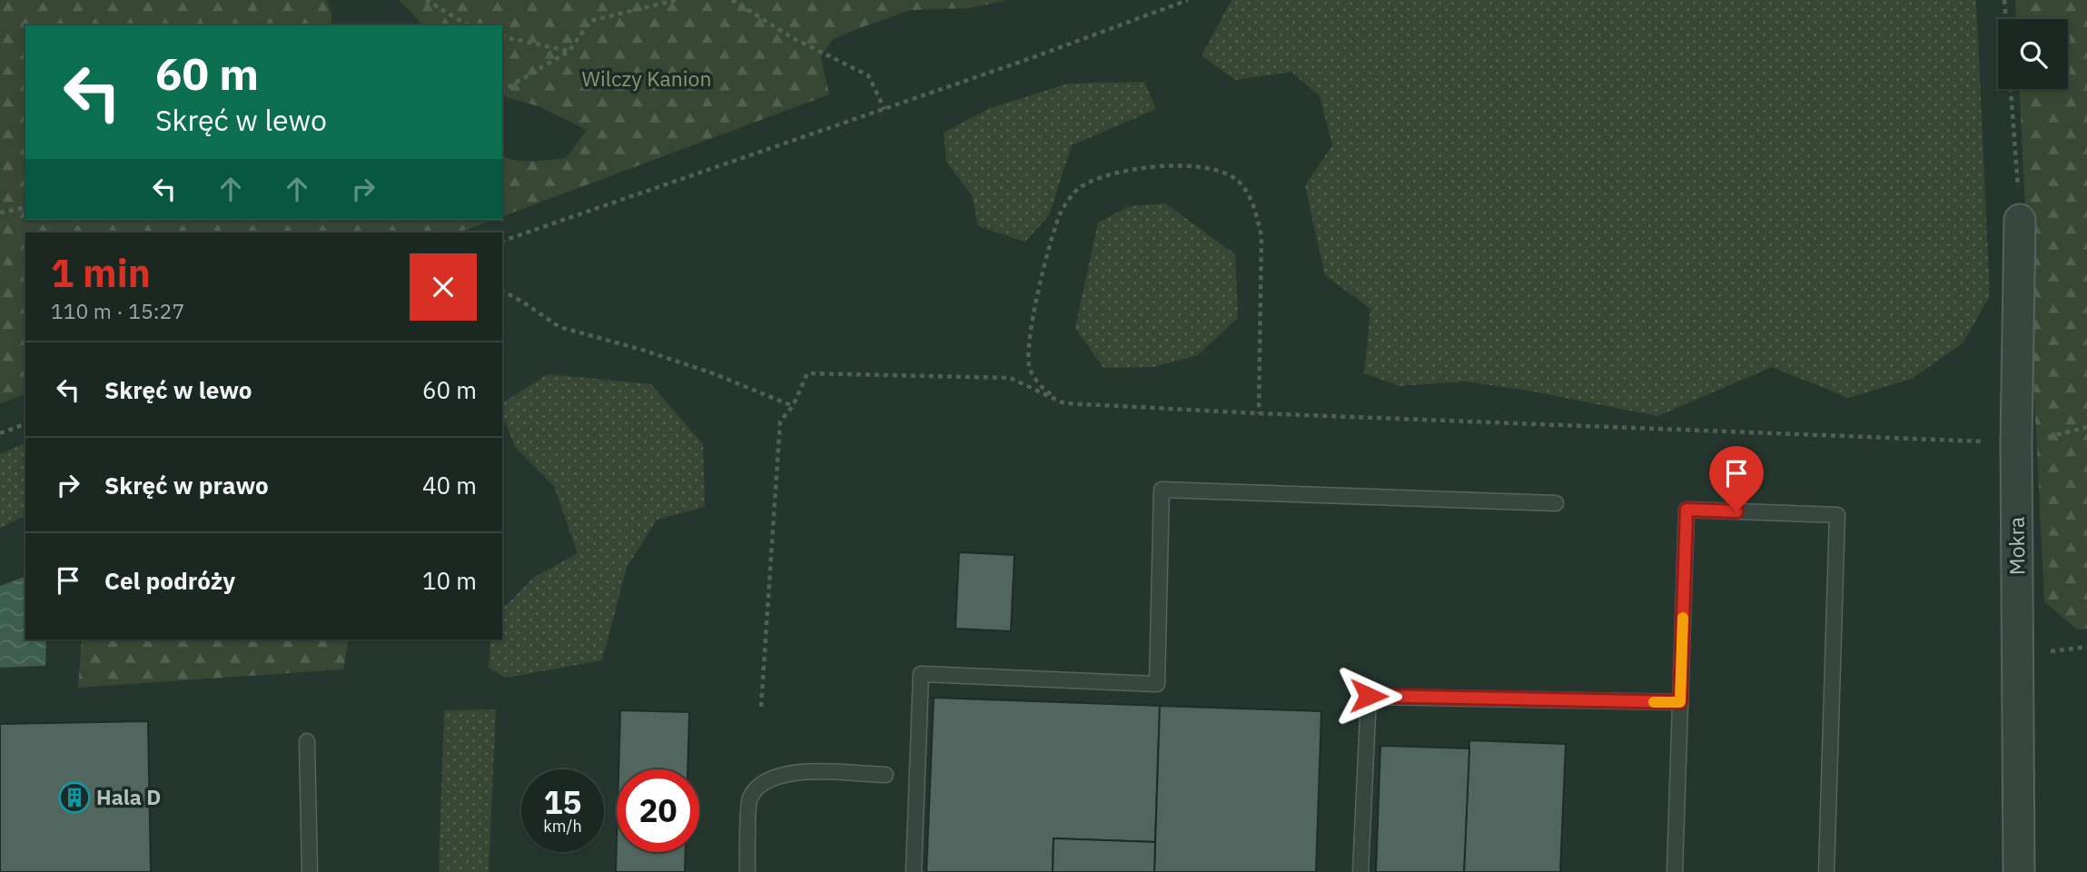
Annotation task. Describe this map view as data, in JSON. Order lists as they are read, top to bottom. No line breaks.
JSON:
{"streets":{"street":["Mokra"]},"parks":["Wilczy Kanion"],"places":{"building":["Hala D"]},"page":{"turn":["60 m","Skręć w lewo"],"heading":["1 min","110 m · 15:27"],"list":[{"name":"Skręć w lewo","value":"60 m"},{"name":"Skręć w prawo","value":"40 m"},{"name":"Cel podróży","value":"10 m"}],"speed":"15 km/h","limit":"20"}}
